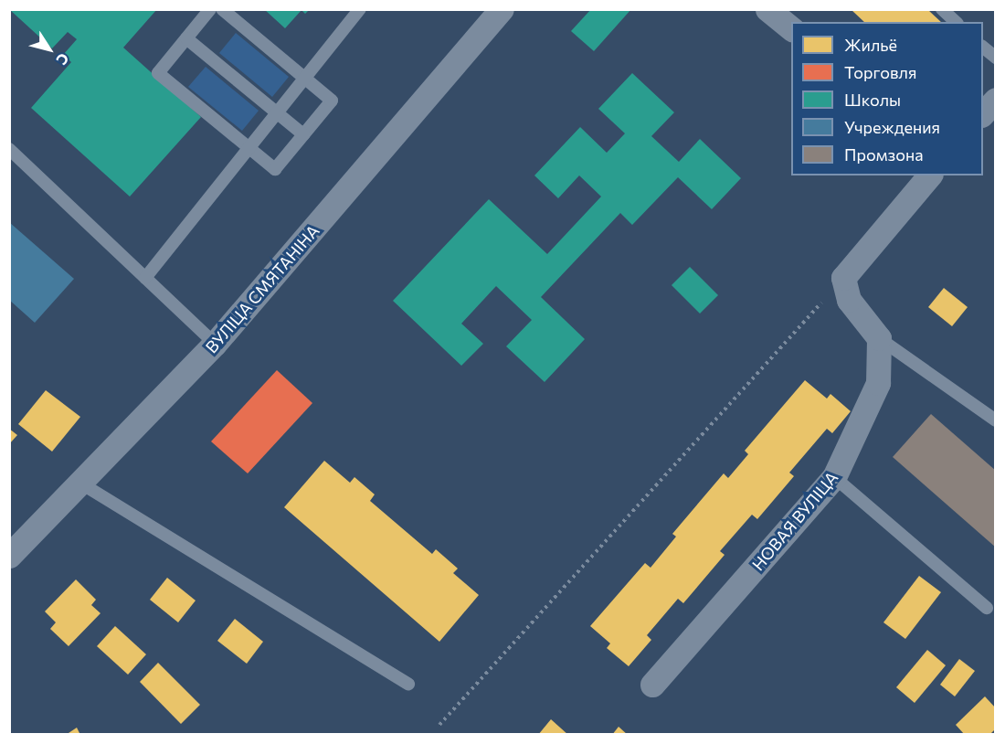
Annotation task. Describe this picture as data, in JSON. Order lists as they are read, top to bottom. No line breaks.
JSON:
{"streets":{"street":["ВУЛІЦА СМЯТАНІНА","НОВАЯ ВУЛІЦА"]},"legend":["Жильё","Торговля","Школы","Учреждения","Промзона"],"north":"bottom right"}
